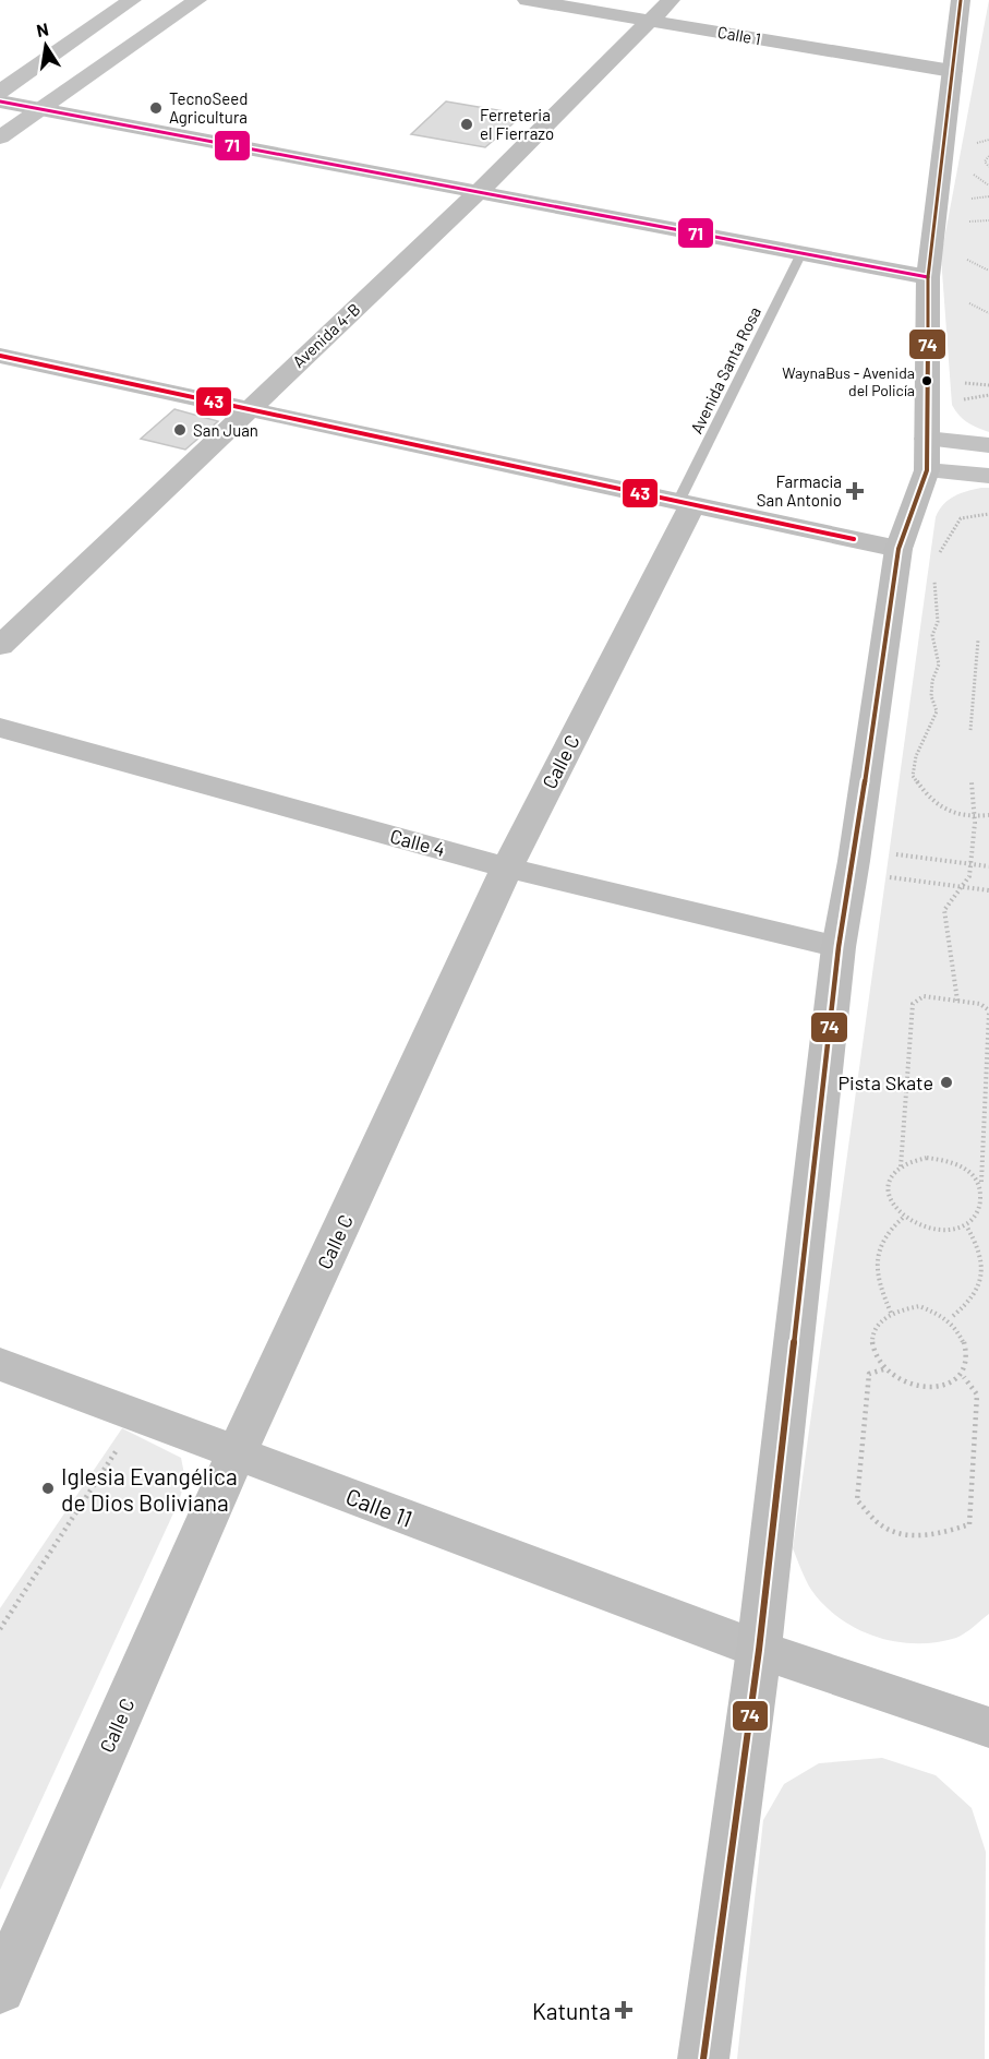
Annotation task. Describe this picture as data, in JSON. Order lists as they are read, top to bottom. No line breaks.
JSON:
{"streets":{"street":["Calle 1","Avenida 4-B","Calle C","Calle 4","Calle 11"],"lane":["Avenida Santa Rosa"]},"crossings":[["Calle 1","Avenida 4-B"],["Avenida Santa Rosa","Calle C"],["Calle C","Calle 4"],["Calle C","Calle 11"]],"places":{"other":["TecnoSeed Agricultura","Ferreteria el Fierrazo","WaynaBus - Avenida del Policía","San Juan","Pista Skate","Iglesia Evangélica de Dios Boliviana"],"health":["Farmacia San Antonio","Katunta"]},"lines":["transit line 74","transit line 71","transit line 43"],"north":"top"}
